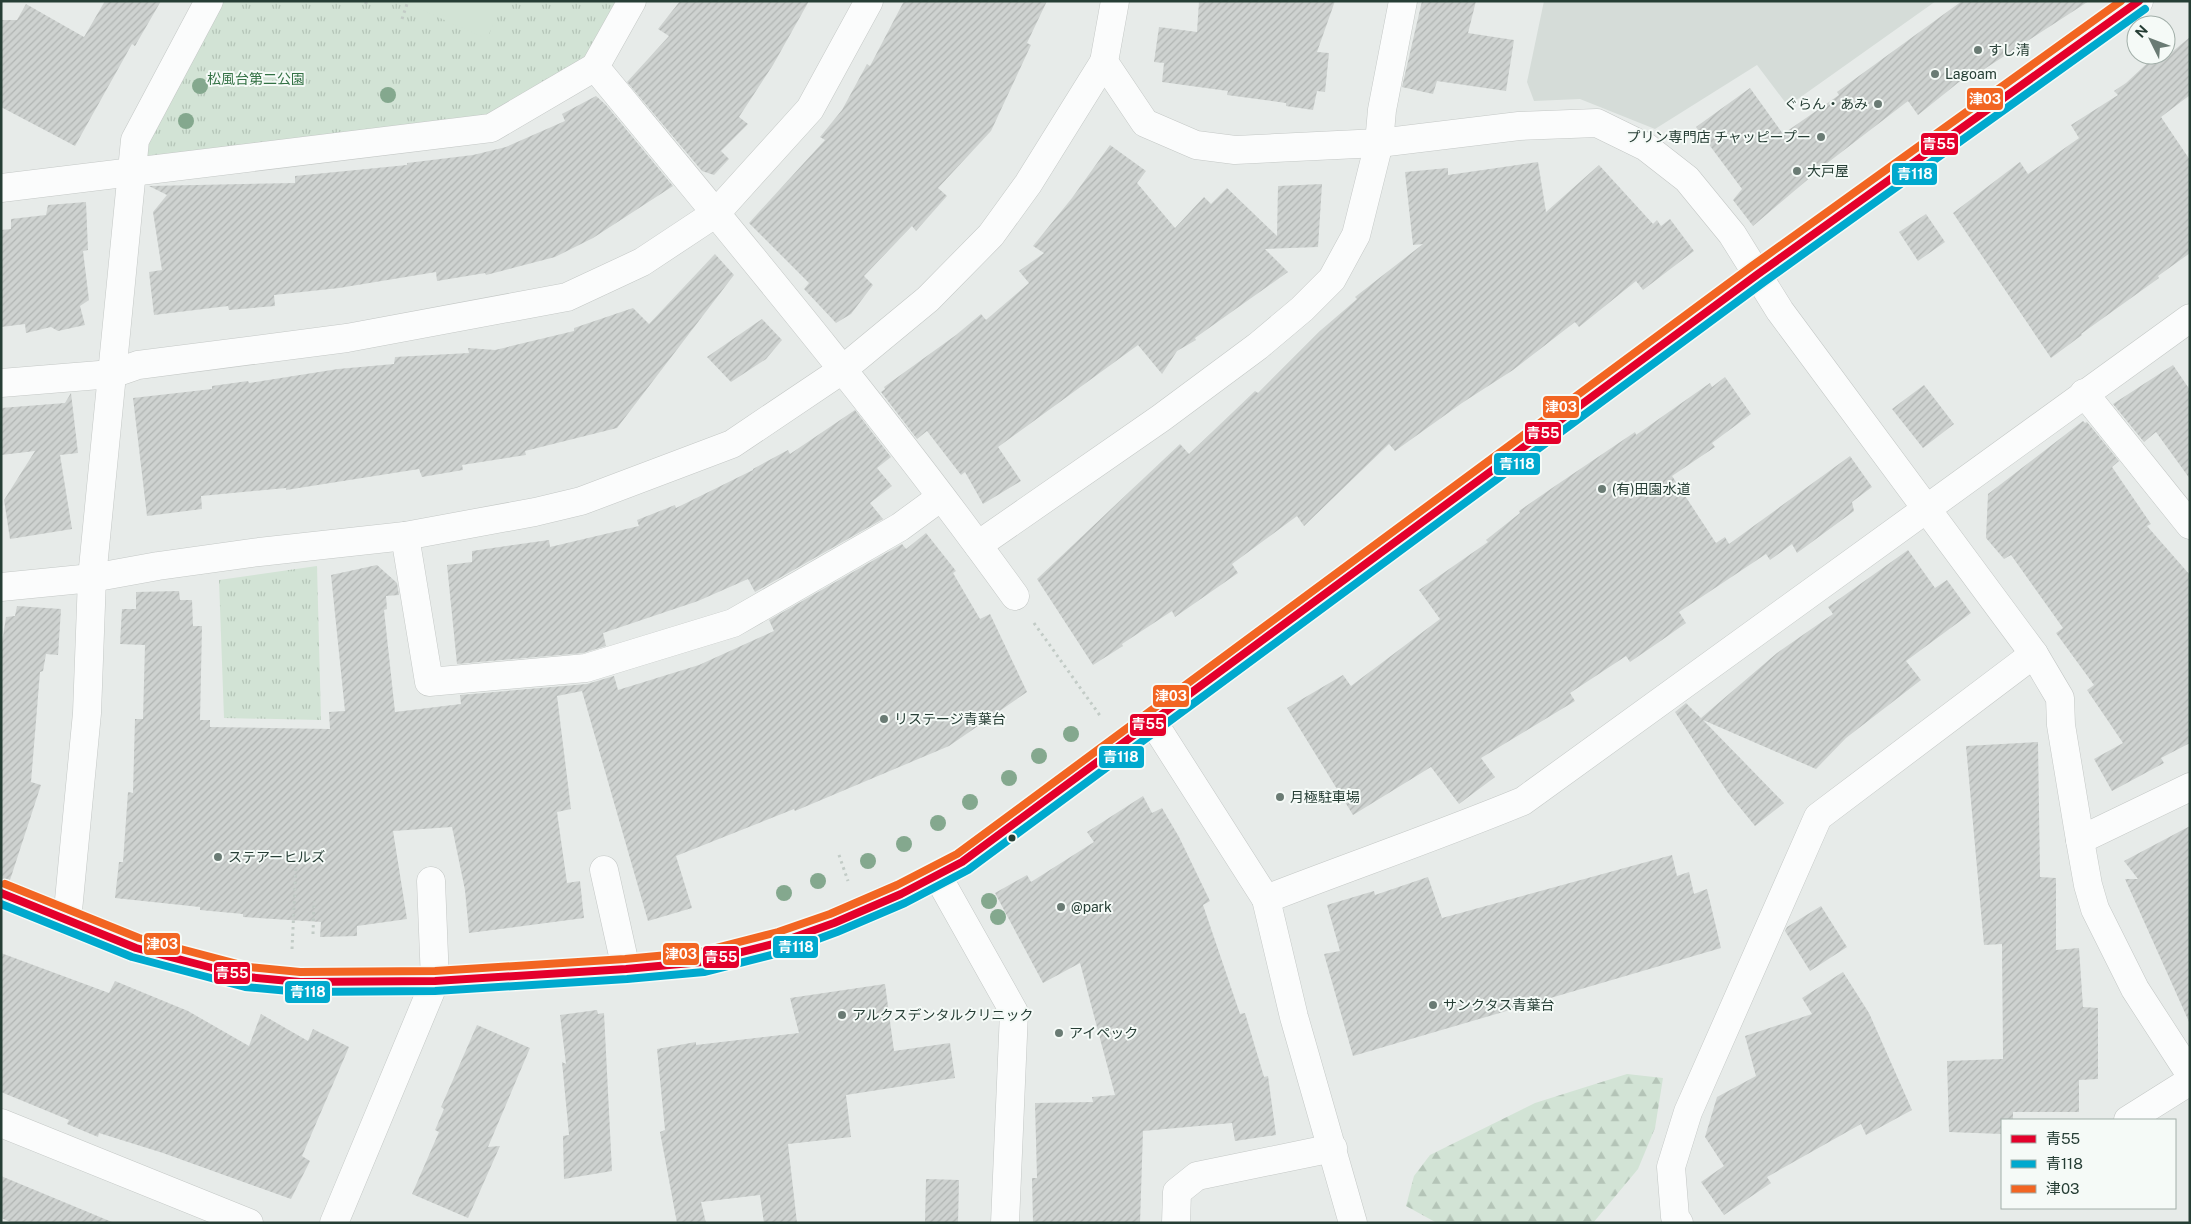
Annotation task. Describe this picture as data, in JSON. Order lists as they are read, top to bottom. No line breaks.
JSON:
{"parks":["松風台第二公園"],"places":["すし清","Lagoam","ぐらん・あみ","プリン専門店 チャッピープー","大戸屋","(有)田園水道","リステージ青葉台","月極駐車場","ステアーヒルズ","@park","サンクタス青葉台","アルクスデンタルクリニック","アイペック"],"lines":["transit line 青55","transit line 津03","transit line 青118"],"legend":["青55","青118","津03"],"north":"top left"}
